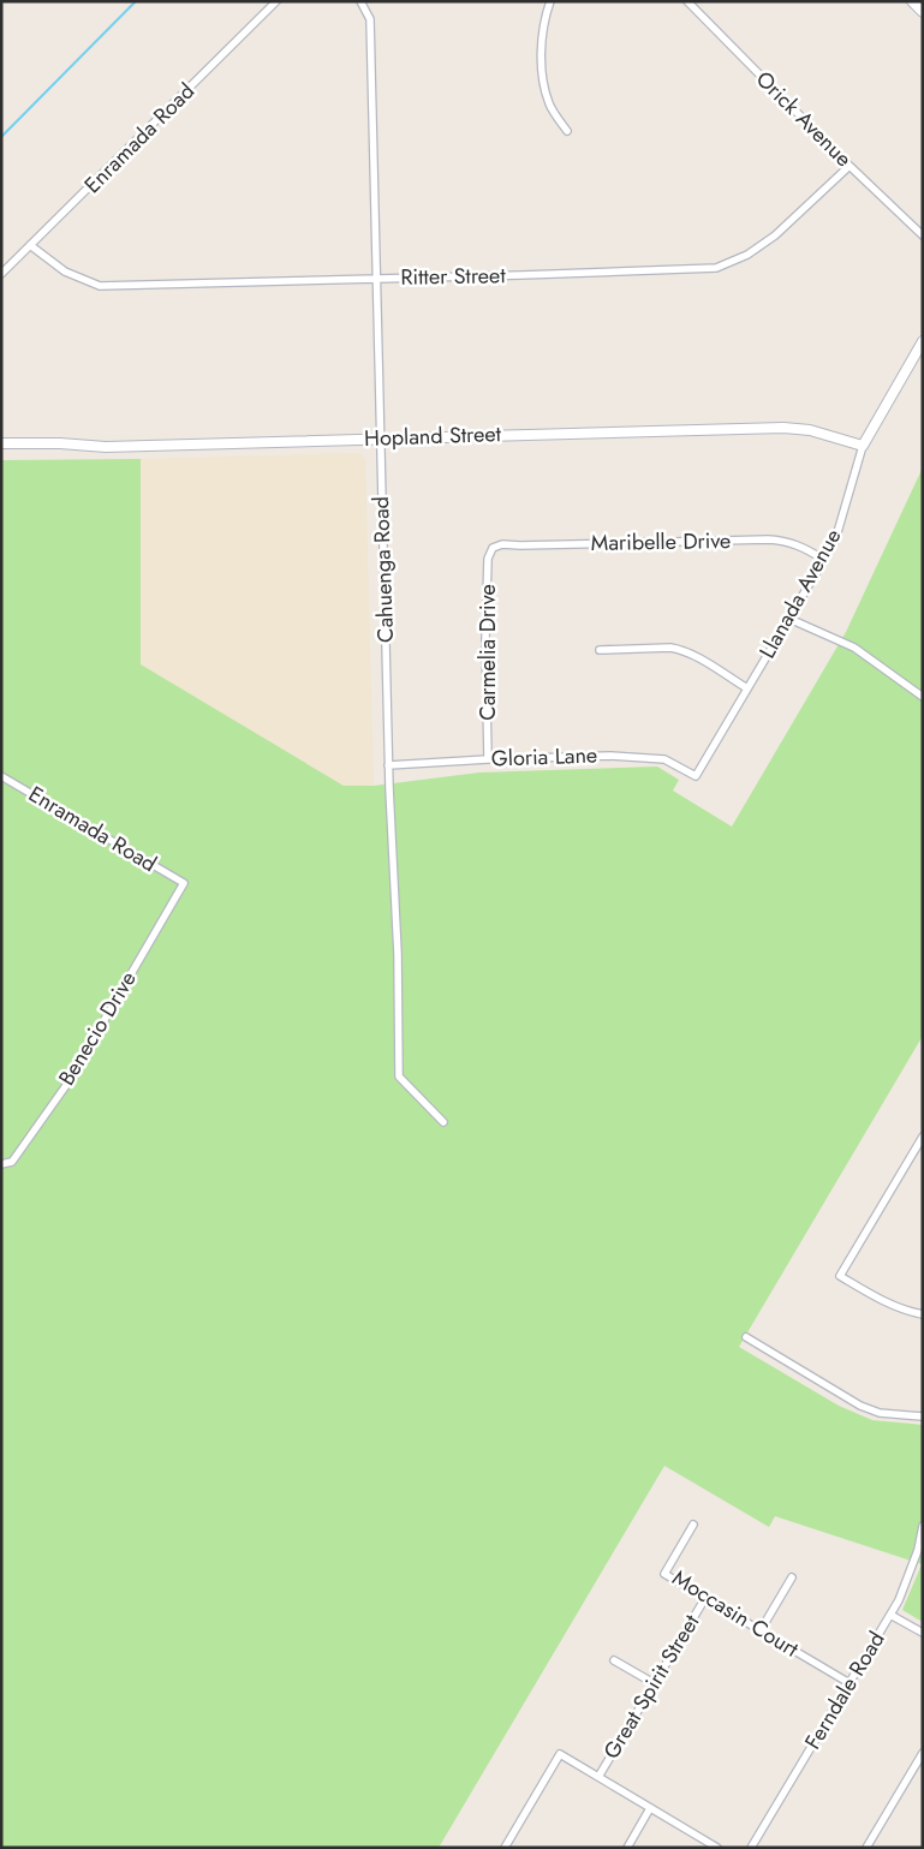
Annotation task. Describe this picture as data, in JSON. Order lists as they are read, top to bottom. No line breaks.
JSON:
{"streets":{"street":["Orick Avenue","Enramada Road","Ritter Street","Hopland Street","Maribelle Drive","Cahuenga Road","Llanada Avenue","Carmelia Drive","Gloria Lane","Benecio Drive","Moccasin Court","Great Spirit Street","Ferndale Road"]},"crossings":[["Orick Avenue","Ritter Street"],["Enramada Road","Ritter Street"],["Enramada Road","Benecio Drive"],["Ritter Street","Cahuenga Road"],["Hopland Street","Cahuenga Road"],["Hopland Street","Llanada Avenue"],["Maribelle Drive","Llanada Avenue"],["Maribelle Drive","Carmelia Drive"],["Cahuenga Road","Gloria Lane"],["Llanada Avenue","Gloria Lane"],["Carmelia Drive","Gloria Lane"],["Moccasin Court","Great Spirit Street"],["Moccasin Court","Ferndale Road"]]}
